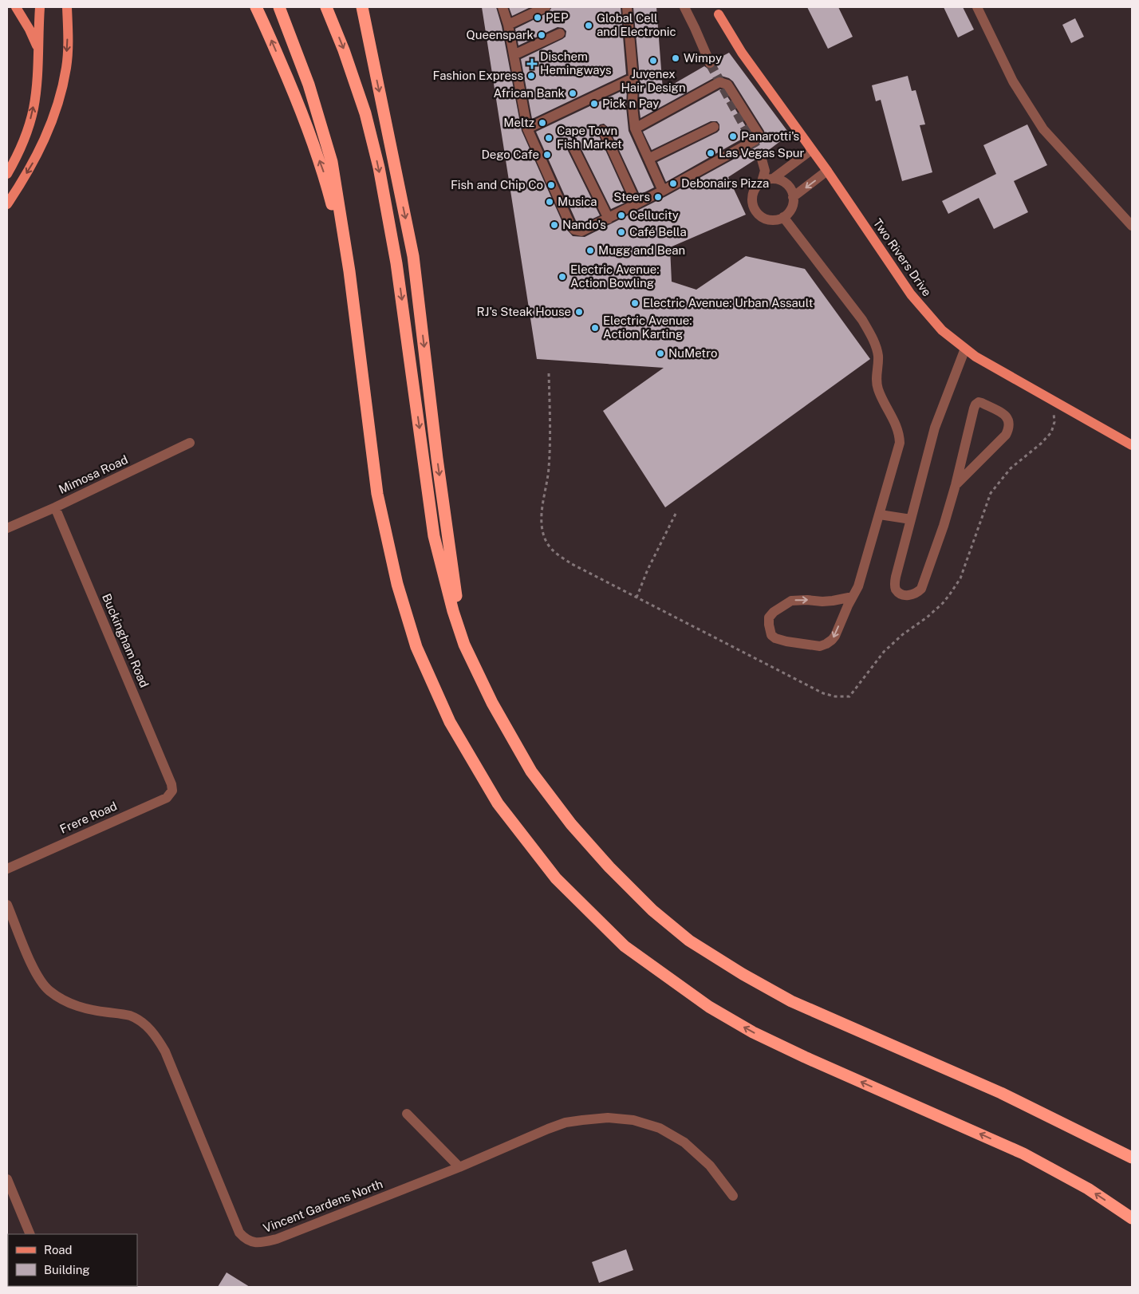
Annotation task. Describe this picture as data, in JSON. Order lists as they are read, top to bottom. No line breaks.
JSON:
{"streets":{"main road":["Two Rivers Drive"],"street":["Mimosa Road","Buckingham Road","Frere Road","Vincent Gardens North"]},"crossings":[["Mimosa Road","Buckingham Road"],["Buckingham Road","Frere Road"]],"places":{"other":["PEP","Global Cell and Electronic","Queenspark","Wimpy","Juvenex Hair Design","Fashion Express","African Bank","Pick n Pay","Meltz","Panarotti's","Cape Town Fish Market","Las Vegas Spur","Dego Cafe","Debonairs Pizza","Fish and Chip Co","Steers","Musica","Cellucity","Nando's","Café Bella","Mugg and Bean","Electric Avenue: Action Bowling","Electric Avenue: Urban Assault","RJ's Steak House","Electric Avenue: Action Karting","NuMetro"],"health":["Dischem Hemingways"]},"legend":["Road","Building"]}
